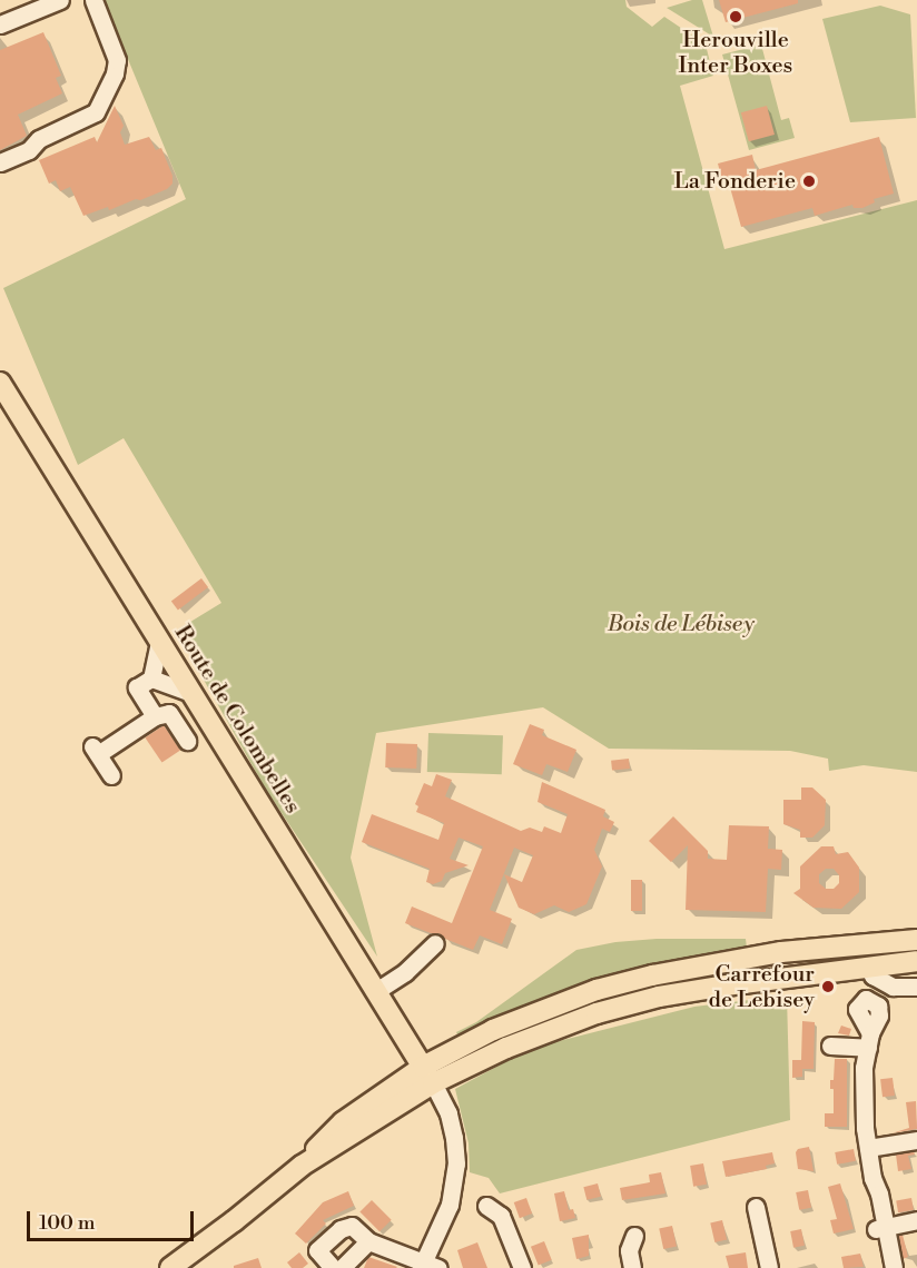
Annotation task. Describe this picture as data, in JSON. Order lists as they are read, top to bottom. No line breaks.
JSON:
{"streets":{"main road":["Route de Colombelles"]},"parks":["Bois de Lébisey"],"places":["Herouville Inter Boxes","La Fonderie","Carrefour de Lebisey"],"scale_bar":"100 m"}
